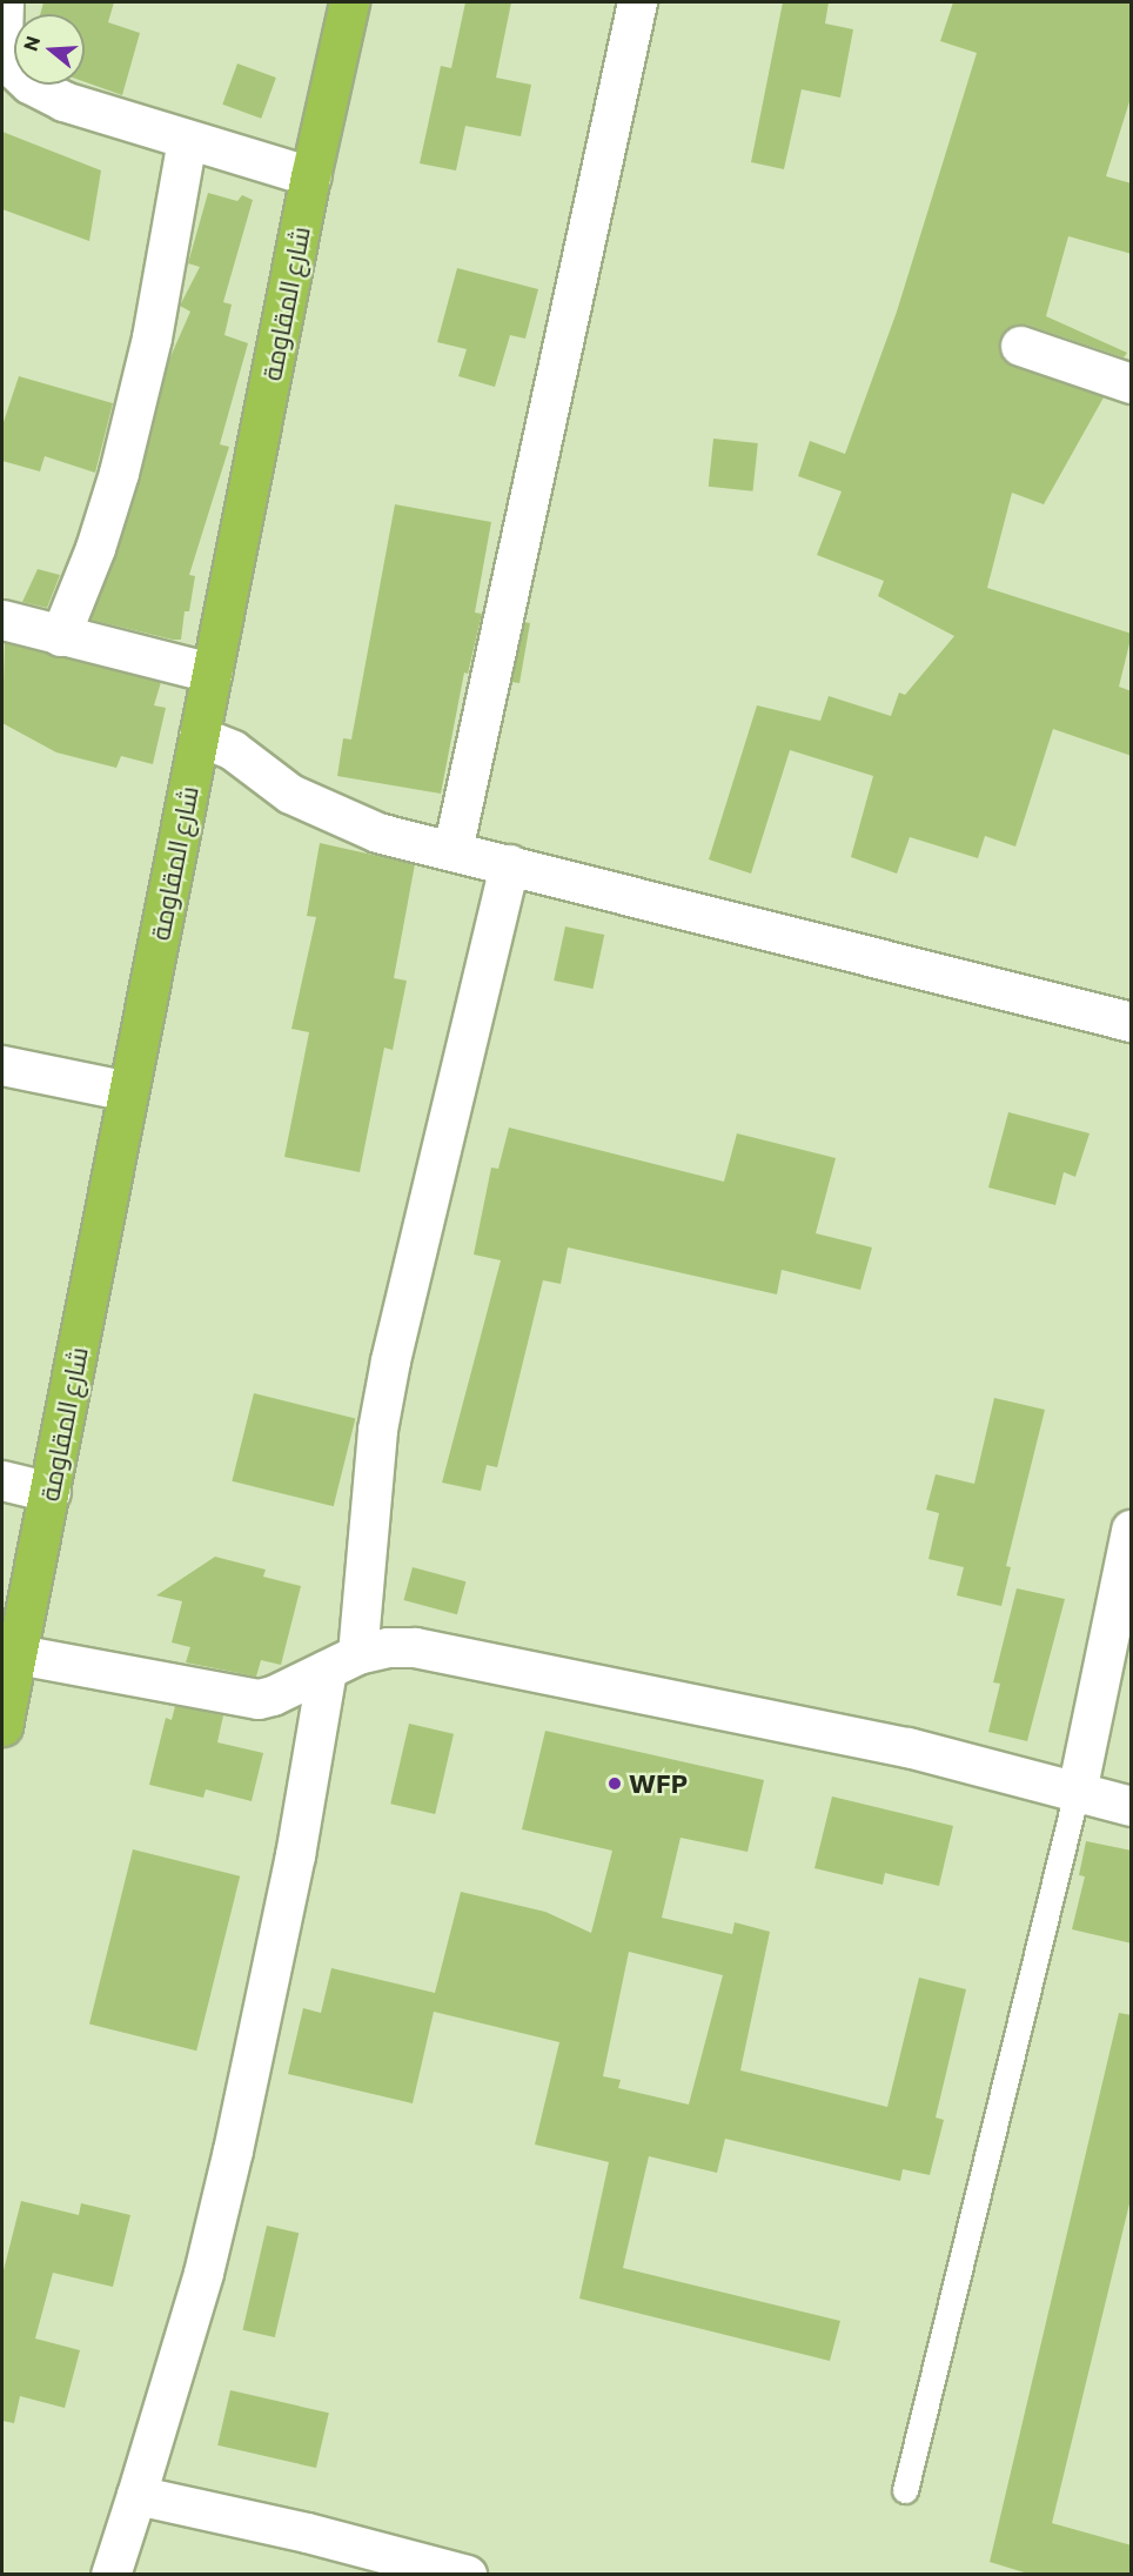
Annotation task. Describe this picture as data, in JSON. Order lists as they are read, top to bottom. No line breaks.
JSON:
{"streets":{"highway":["شارع المقاومة"]},"places":["WFP"],"north":"left"}
